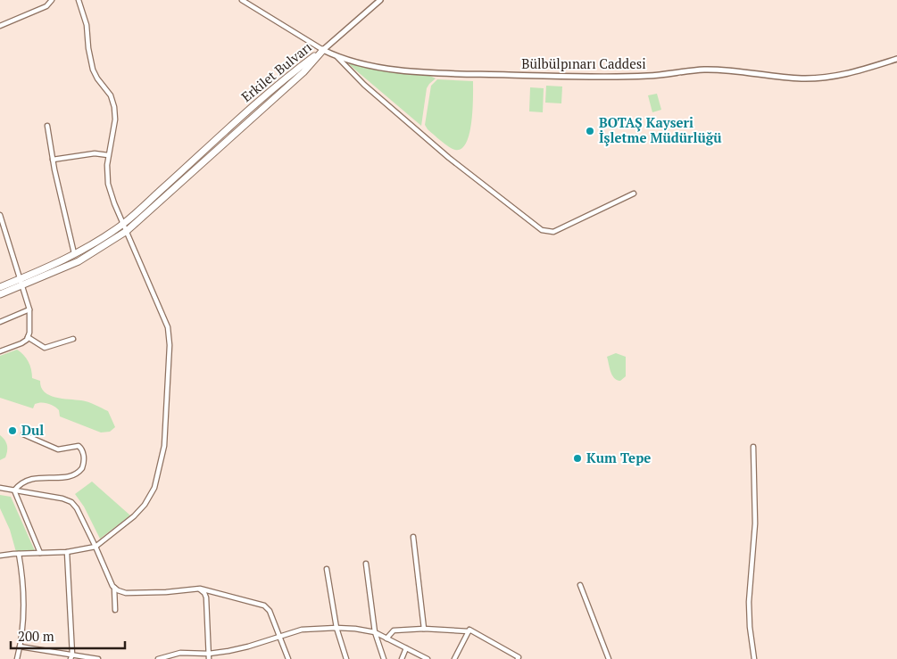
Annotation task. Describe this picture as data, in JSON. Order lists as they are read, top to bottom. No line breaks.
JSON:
{"streets":{"main road":["Erkilet Bulvarı"],"street":["Bülbülpınarı Caddesi"]},"crossings":[["Bülbülpınarı Caddesi","Erkilet Bulvarı"]],"places":["BOTAŞ Kayseri İşletme Müdürlüğü","Dul","Kum Tepe"],"scale_bar":"200 m"}
